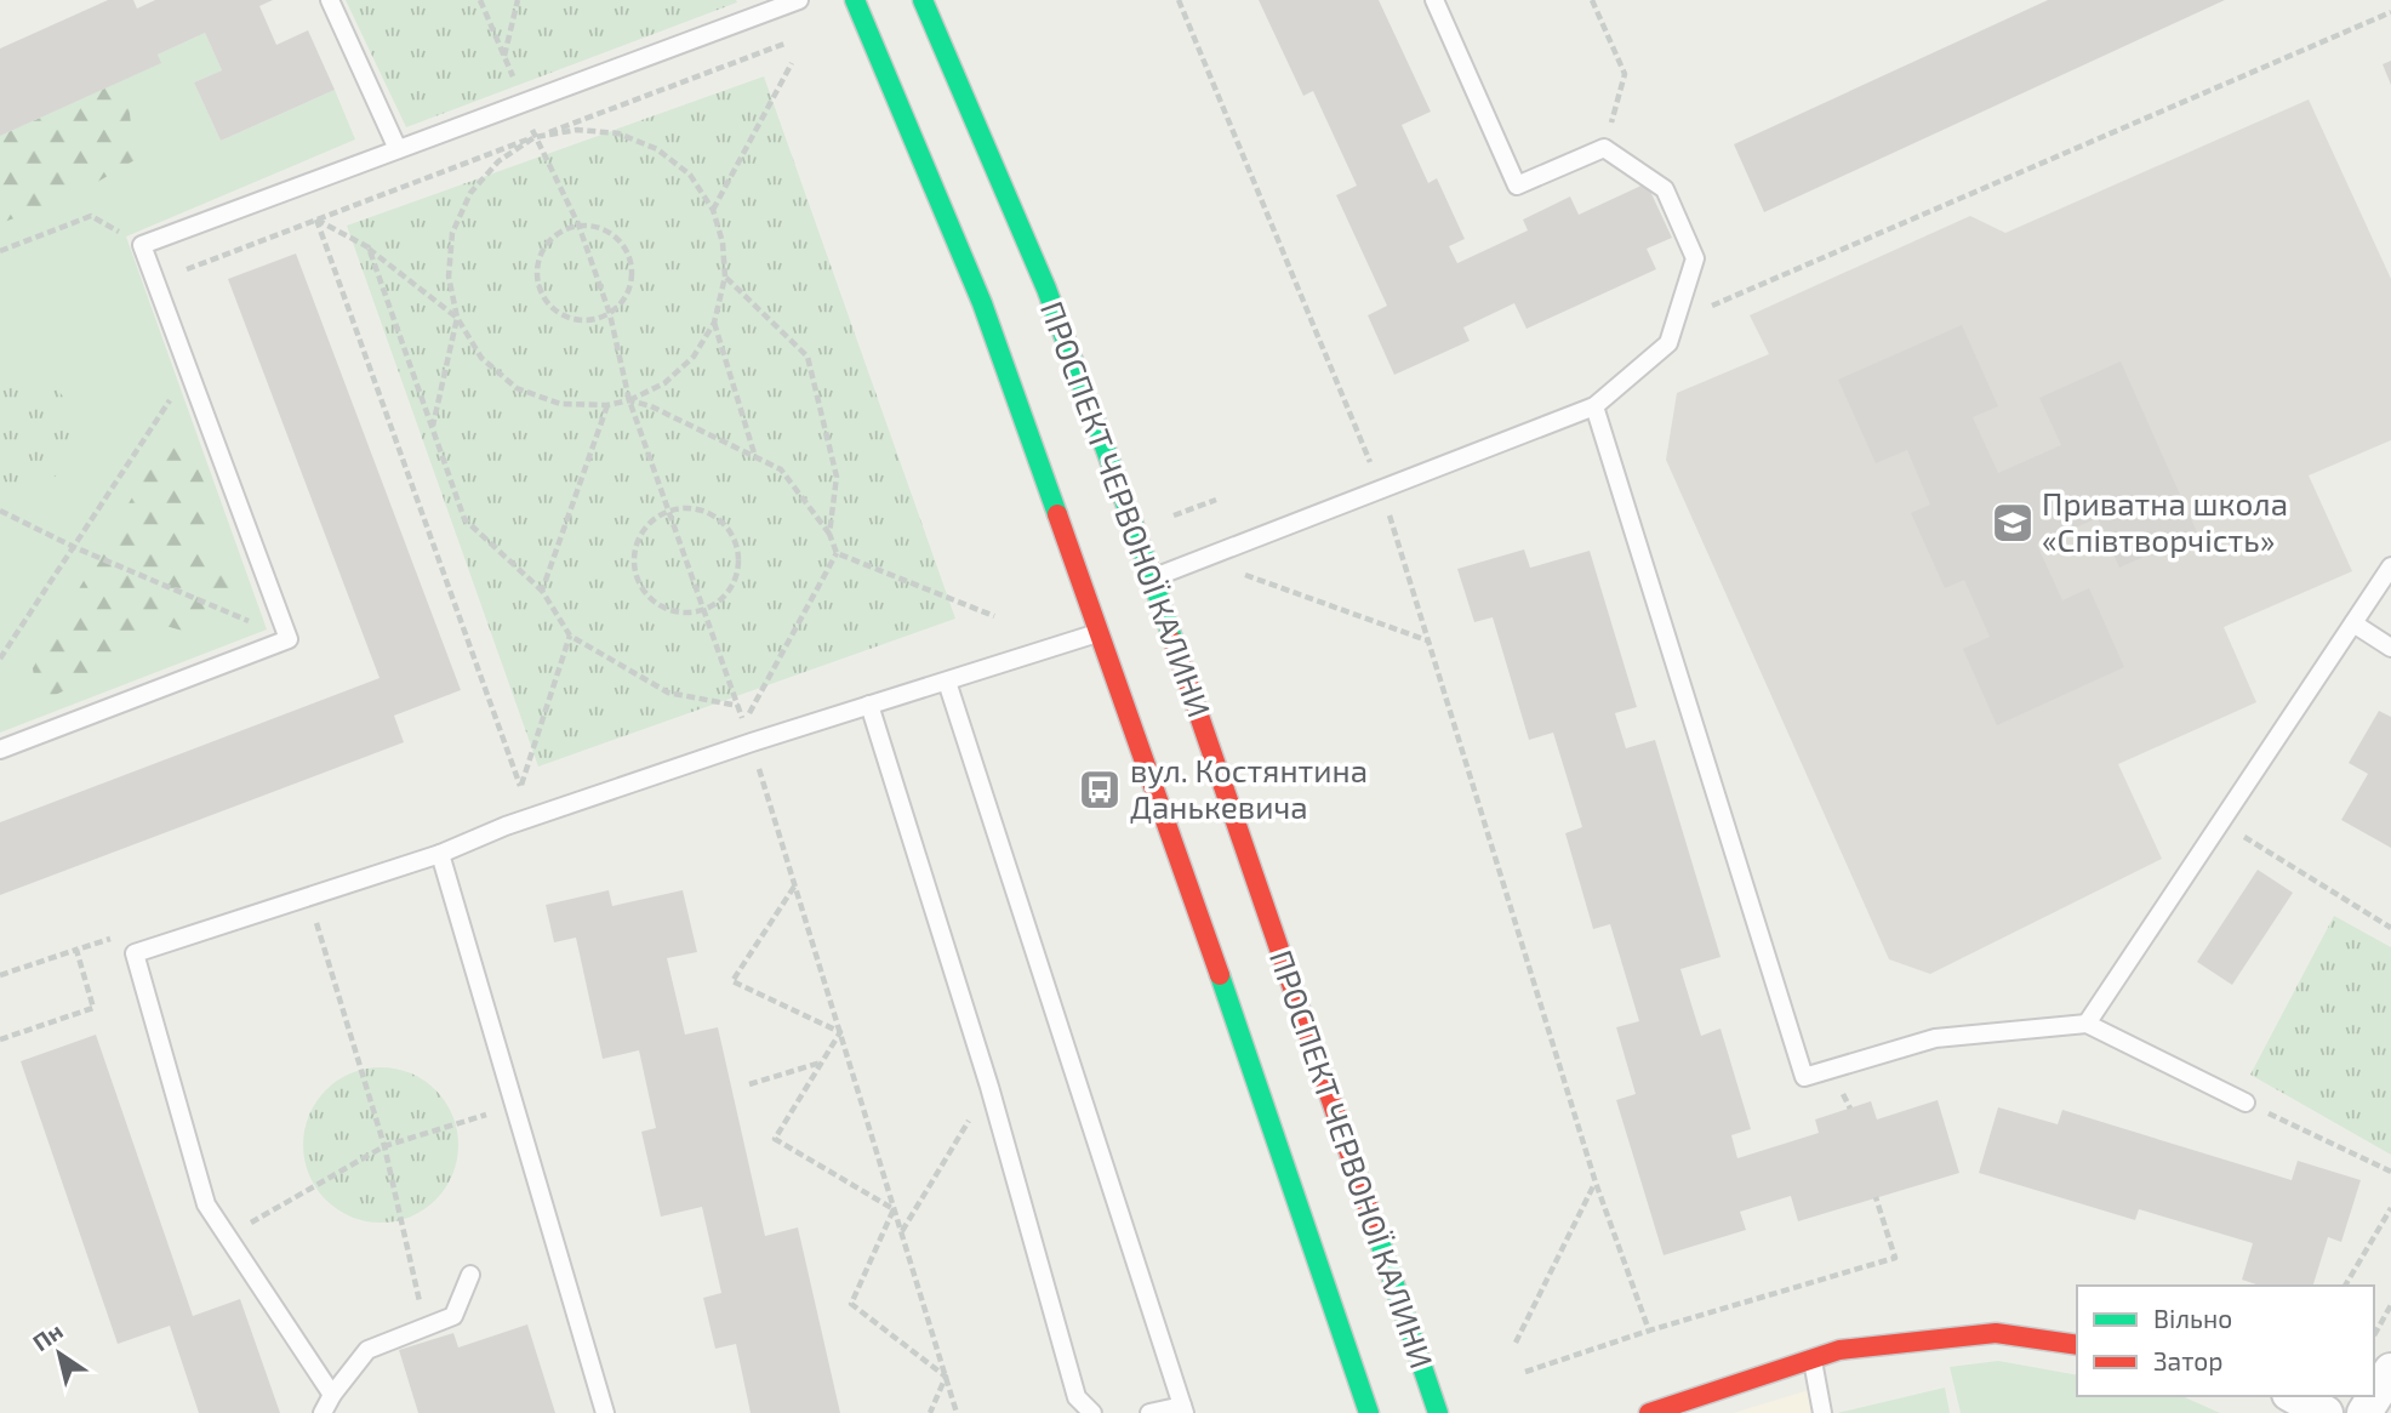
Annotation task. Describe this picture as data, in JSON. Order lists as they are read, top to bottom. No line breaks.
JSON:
{"streets":{"main road":["ПРОСПЕКТ ЧЕРВОНОЇ КАЛИНИ"]},"places":{"school or university":["Приватна школа «Співтворчість»"],"bus stop":["вул. Костянтина Данькевича"]},"legend":["Вільно","Затор"],"north":"top left"}
